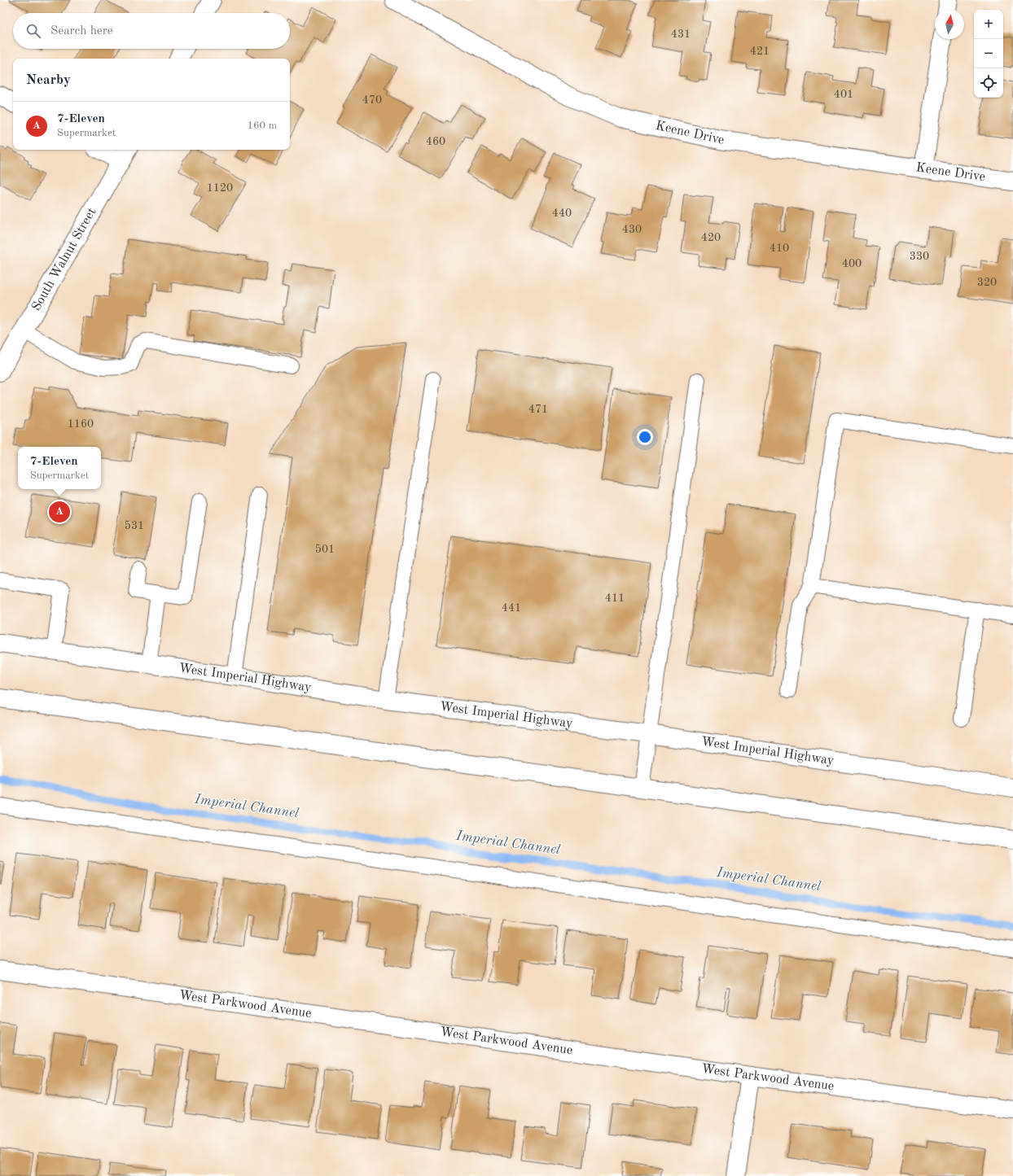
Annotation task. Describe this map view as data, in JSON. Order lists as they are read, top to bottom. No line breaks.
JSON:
{"streets":{"street":["Keene Drive","South Walnut Street","West Imperial Highway","West Parkwood Avenue"]},"water":["Imperial Channel"],"house_numbers":["431","421","401","470","460","1120","440","430","420","410","330","400","320","471","1160","531","501","411","441"],"north":"top","page":{"map_buttons":["+","−"],"search":"Search here","heading":"Nearby","list":[{"mark":"A","name":"7-Eleven","note":"Supermarket","value":"160 m"}],"popup":["7-Eleven","Supermarket"],"pins":"A"}}
